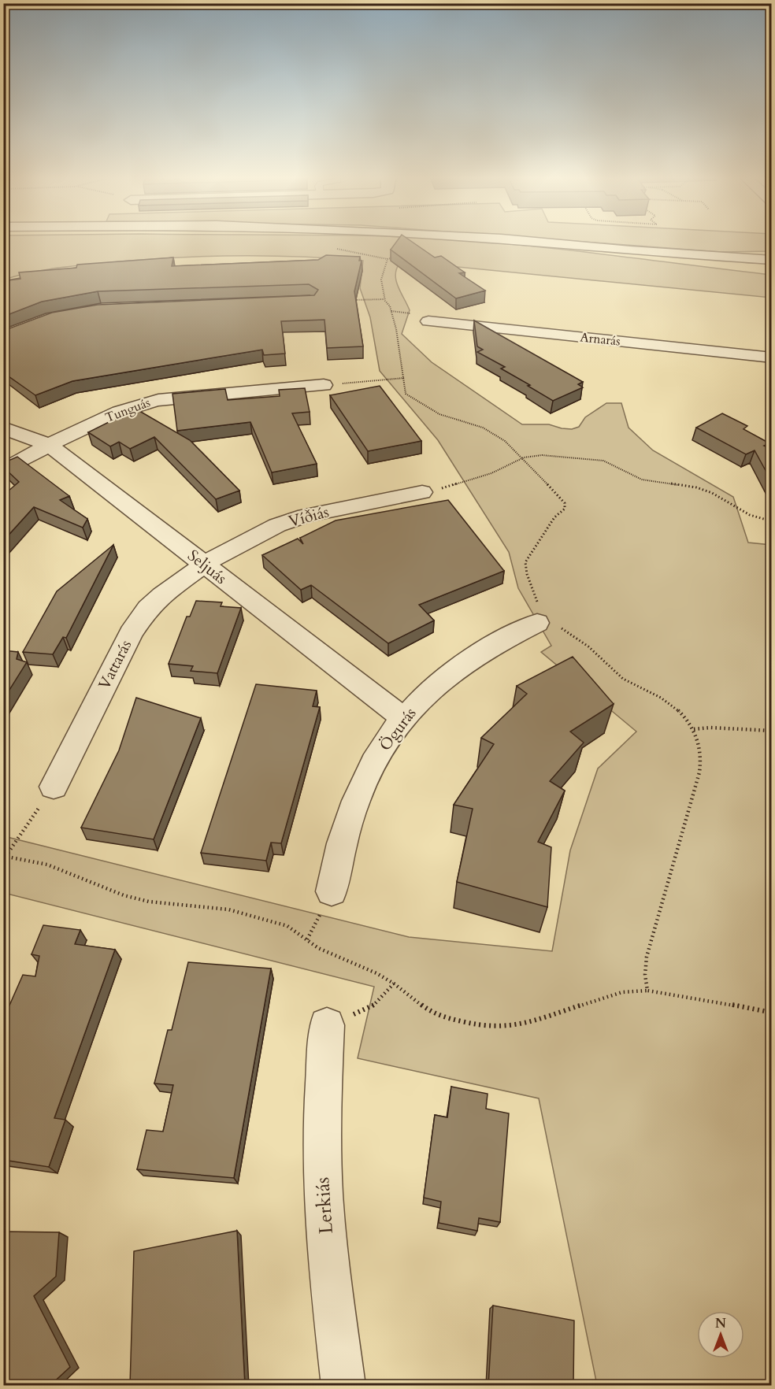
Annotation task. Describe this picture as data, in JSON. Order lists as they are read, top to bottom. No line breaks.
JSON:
{"streets":{"street":["Arnarás","Tunguás","Víðiás","Seljuás","Vattarás","Ögurás","Lerkiás"]},"crossings":[["Tunguás","Seljuás"],["Víðiás","Seljuás"],["Víðiás","Vattarás"],["Seljuás","Vattarás"],["Seljuás","Ögurás"]],"north":"top"}
